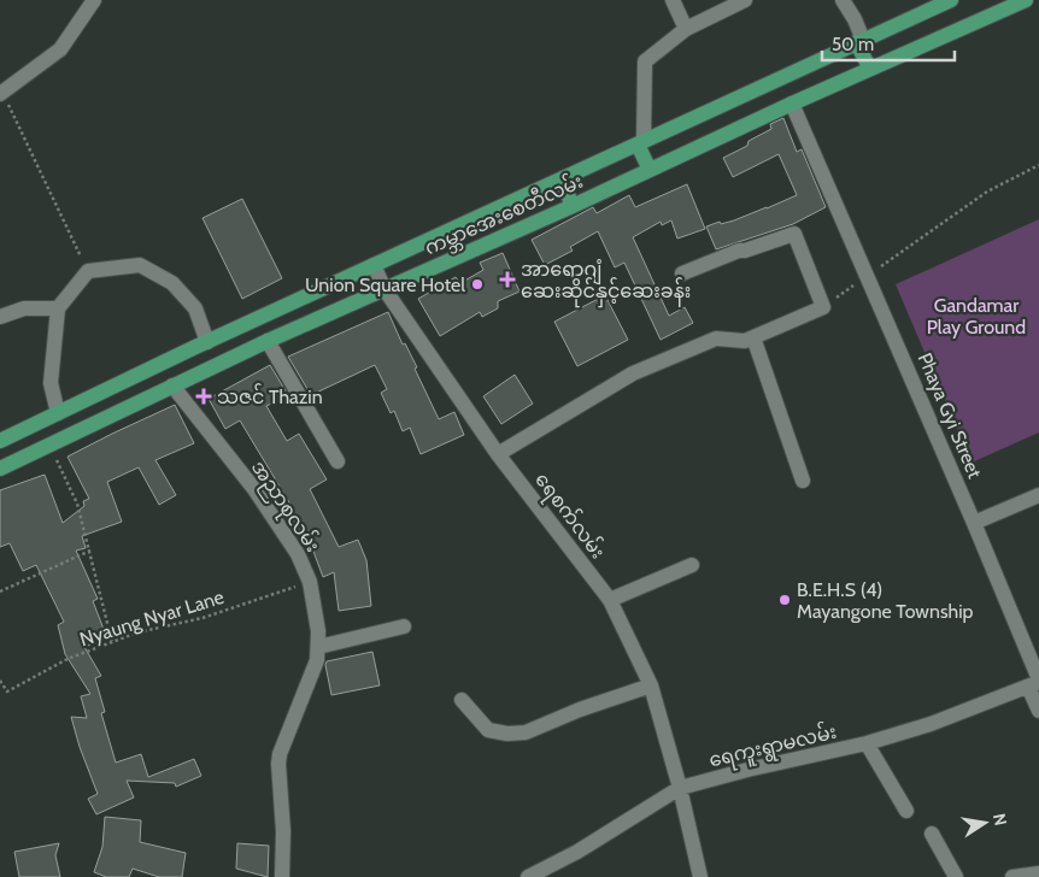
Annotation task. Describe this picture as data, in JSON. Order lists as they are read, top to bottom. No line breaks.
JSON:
{"streets":{"main road":["ကမ္ဘာအေးစေတီလမ်း"],"street":["Phaya Gyi Street","အညာစုလမ်း","ရေစက်လမ်း","ရေကူးရွာမလမ်း"],"path":["Nyaung Nyar Lane"]},"crossings":[["ကမ္ဘာအေးစေတီလမ်း","Phaya Gyi Street"],["ကမ္ဘာအေးစေတီလမ်း","အညာစုလမ်း"],["ကမ္ဘာအေးစေတီလမ်း","ရေစက်လမ်း"],["Phaya Gyi Street","ရေကူးရွာမလမ်း"],["အညာစုလမ်း","Nyaung Nyar Lane"],["ရေစက်လမ်း","ရေကူးရွာမလမ်း"]],"parks":["Gandamar Play Ground"],"places":{"health":["အာရောဂျံ ဆေးဆိုင်နှင့်ဆေးခန်း","သဇင် Thazin"],"other":["Union Square Hotel","B.E.H.S (4) Mayangone Township"]},"scale_bar":"50 m","north":"right"}
